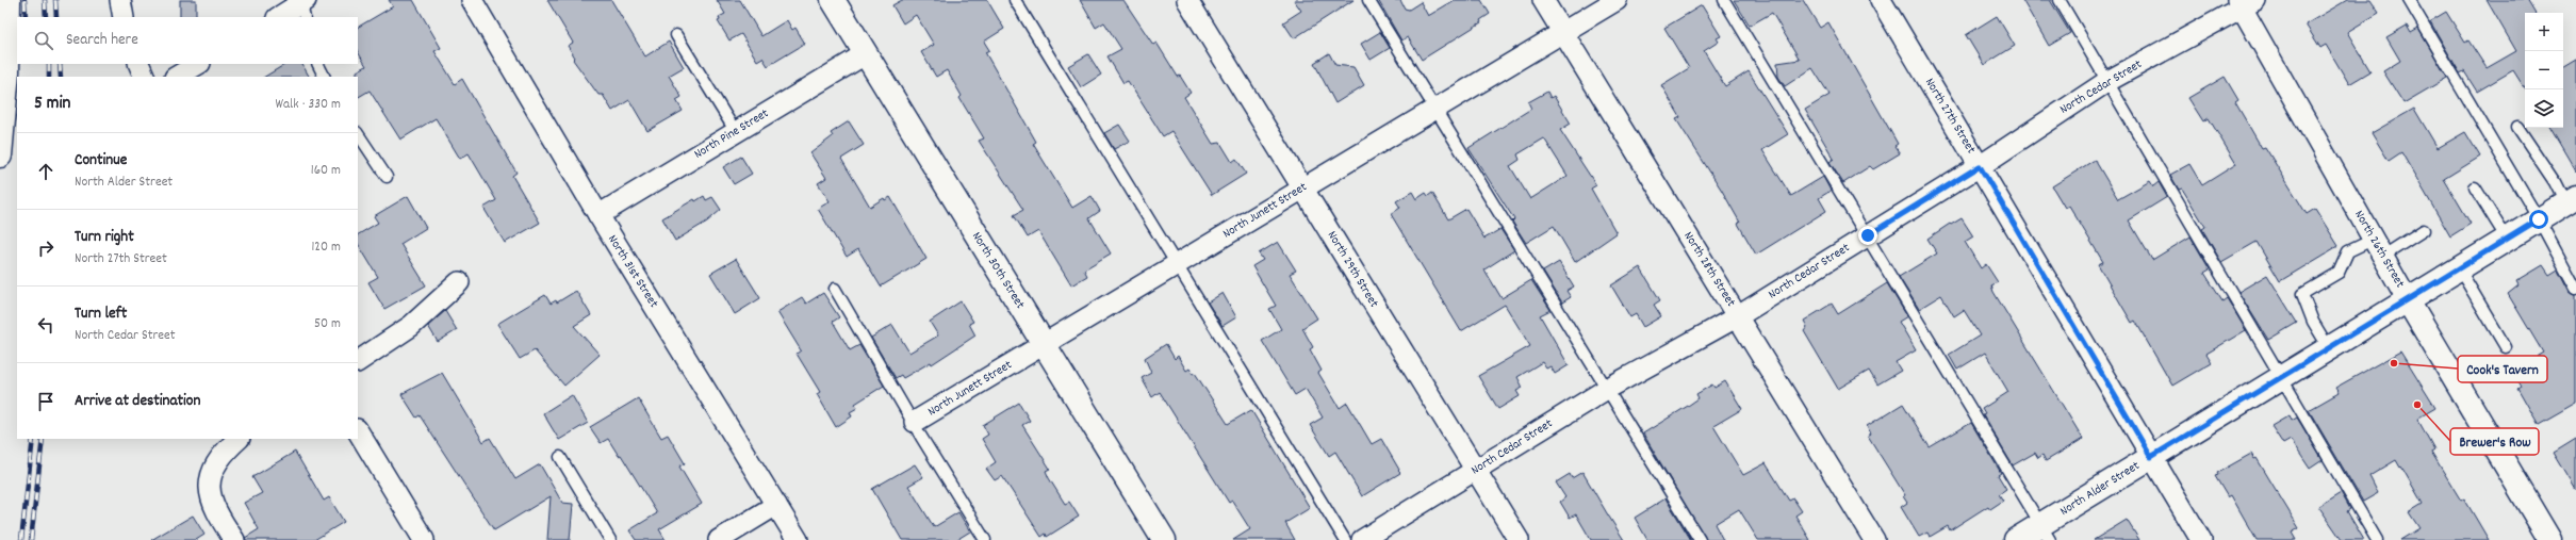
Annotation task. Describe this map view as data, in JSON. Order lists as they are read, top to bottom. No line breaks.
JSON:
{"streets":{"street":["North Cedar Street","North 27th Street","North Pine Street","North Junett Street","North 26th Street","North 29th Street","North 28th Street","North 30th Street","North 31st Street","North Alder Street"]},"crossings":[["North Cedar Street","North 27th Street"],["North Cedar Street","North 26th Street"],["North Cedar Street","North 29th Street"],["North Cedar Street","North 28th Street"],["North 27th Street","North Alder Street"],["North Pine Street","North 30th Street"],["North Pine Street","North 31st Street"],["North Junett Street","North 29th Street"],["North Junett Street","North 28th Street"],["North Junett Street","North 30th Street"],["North 26th Street","North Alder Street"]],"places":["Cook's Tavern","Brewer's Row"],"page":{"map_buttons":["+","−"],"search":"Search here","heading":["5 min","Walk · 330 m"],"list":[["Continue","North Alder Street","160 m"],["Turn right","North 27th Street","120 m"],["Turn left","North Cedar Street","50 m"],"Arrive at destination"]}}
